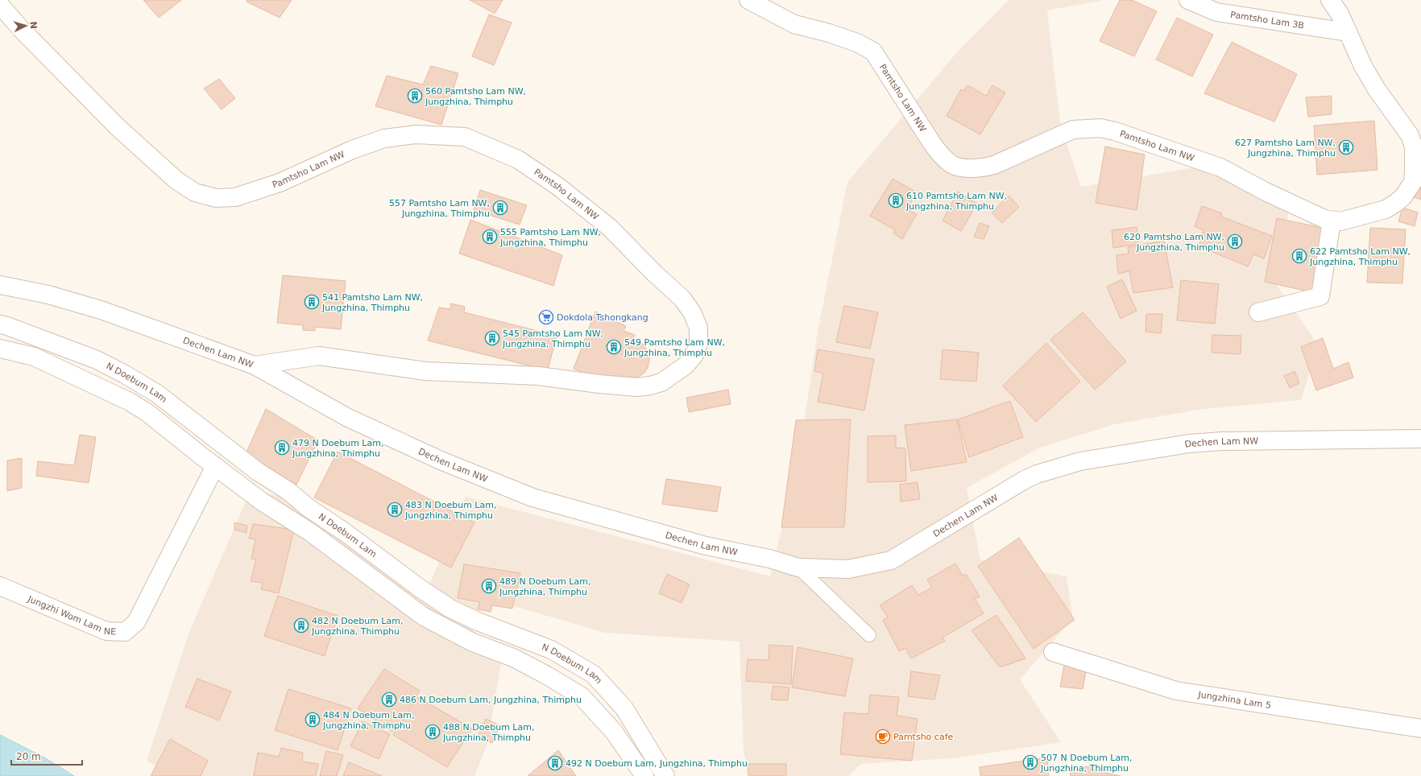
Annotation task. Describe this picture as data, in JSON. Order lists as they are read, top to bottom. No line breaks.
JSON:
{"streets":{"street":["Pamtsho Lam 3B","Pamtsho Lam NW","Dechen Lam NW","N Doebum Lam","Jungzhi Wom Lam NE","Jungzhina Lam 5"]},"crossings":[["Pamtsho Lam 3B","Pamtsho Lam NW"],["Pamtsho Lam NW","Dechen Lam NW"]],"places":{"building":["560 Pamtsho Lam NW, Jungzhina, Thimphu","627 Pamtsho Lam NW, Jungzhina, Thimphu","610 Pamtsho Lam NW, Jungzhina, Thimphu","557 Pamtsho Lam NW, Jungzhina, Thimphu","555 Pamtsho Lam NW, Jungzhina, Thimphu","620 Pamtsho Lam NW, Jungzhina, Thimphu","622 Pamtsho Lam NW, Jungzhina, Thimphu","541 Pamtsho Lam NW, Jungzhina, Thimphu","545 Pamtsho Lam NW, Jungzhina, Thimphu","549 Pamtsho Lam NW, Jungzhina, Thimphu","479 N Doebum Lam, Jungzhina, Thimphu","483 N Doebum Lam, Jungzhina, Thimphu","489 N Doebum Lam, Jungzhina, Thimphu","482 N Doebum Lam, Jungzhina, Thimphu","486 N Doebum Lam, Jungzhina, Thimphu","484 N Doebum Lam, Jungzhina, Thimphu","488 N Doebum Lam, Jungzhina, Thimphu","507 N Doebum Lam, Jungzhina, Thimphu","492 N Doebum Lam, Jungzhina, Thimphu"],"supermarket":["Dokdola Tshongkang"],"cafe":["Pamtsho cafe"]},"scale_bar":"20 m","north":"right"}
